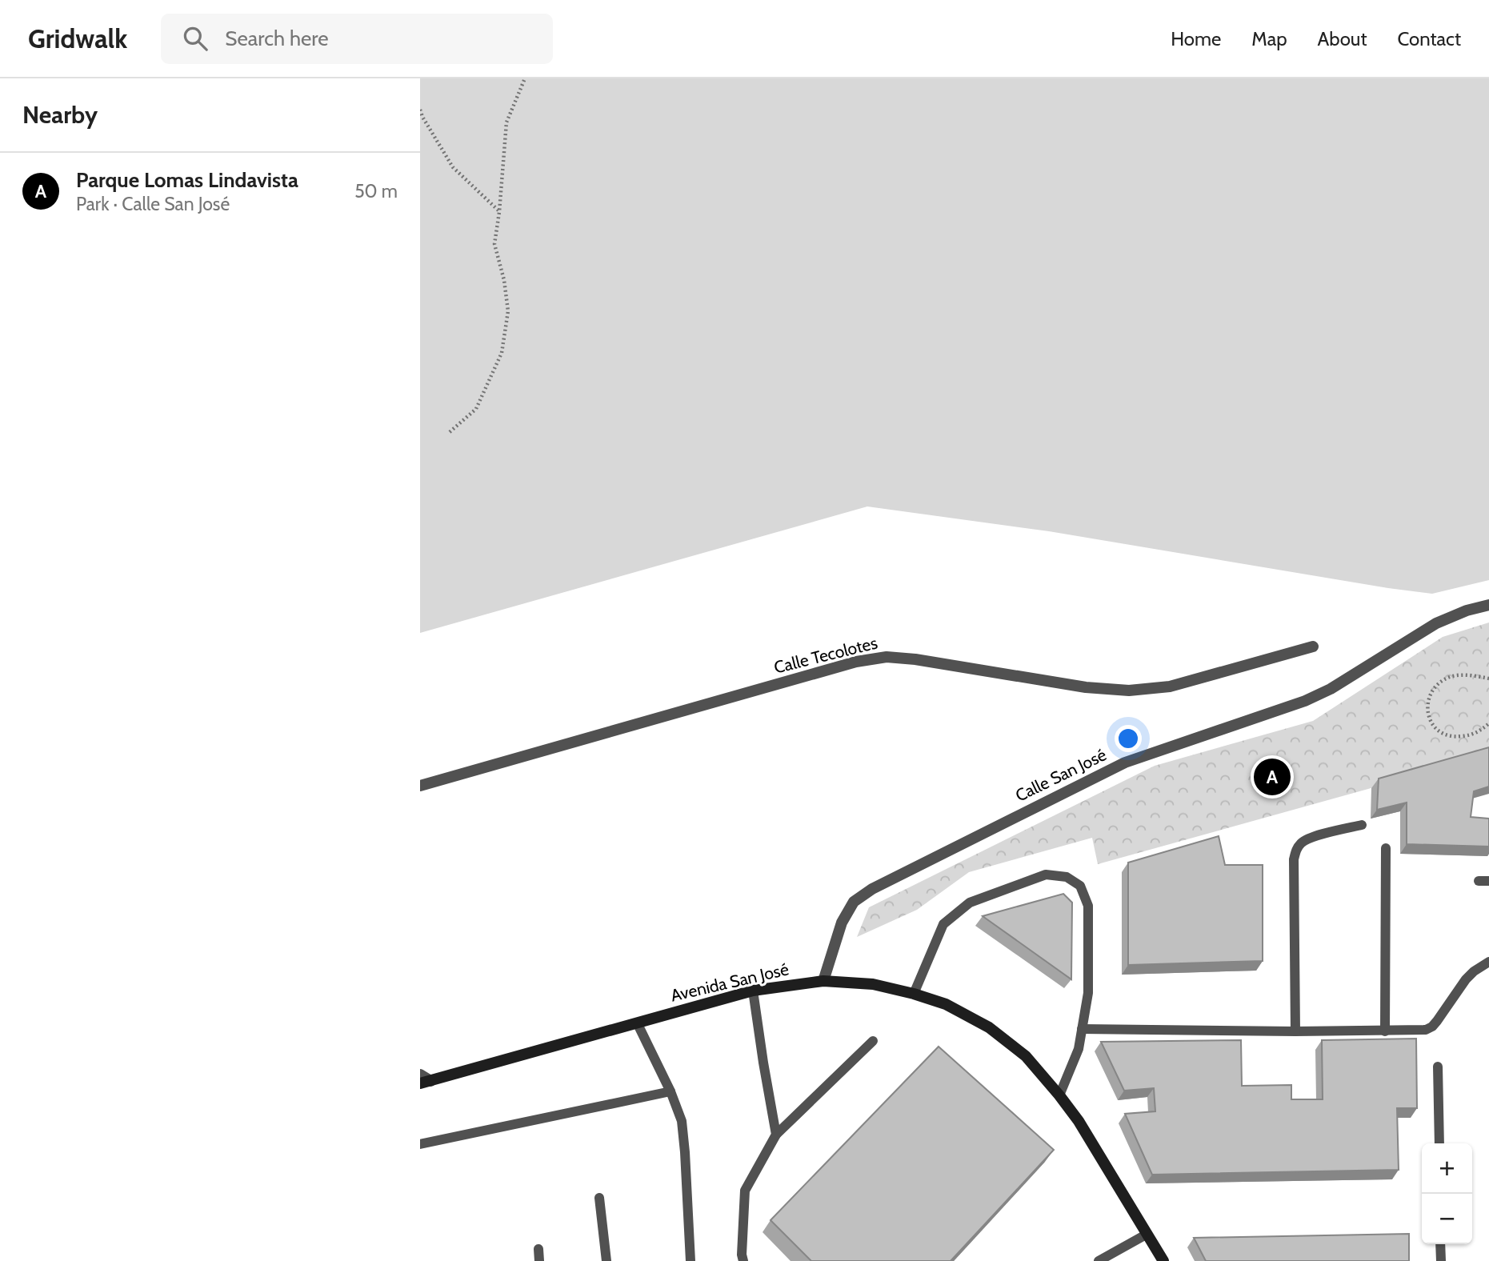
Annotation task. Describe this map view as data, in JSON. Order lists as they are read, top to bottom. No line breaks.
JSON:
{"streets":{"main road":["Avenida San José"],"street":["Calle Tecolotes","Calle San José"]},"crossings":[["Calle San José","Avenida San José"]],"page":{"header":"Gridwalk","search":"Search here","nav":["Home","Map","About","Contact"],"heading":"Nearby","list":[{"mark":"A","name":"Parque Lomas Lindavista","note":"Park · Calle San José","value":"50 m"}],"pins":"A","map_buttons":["+","−"]}}
